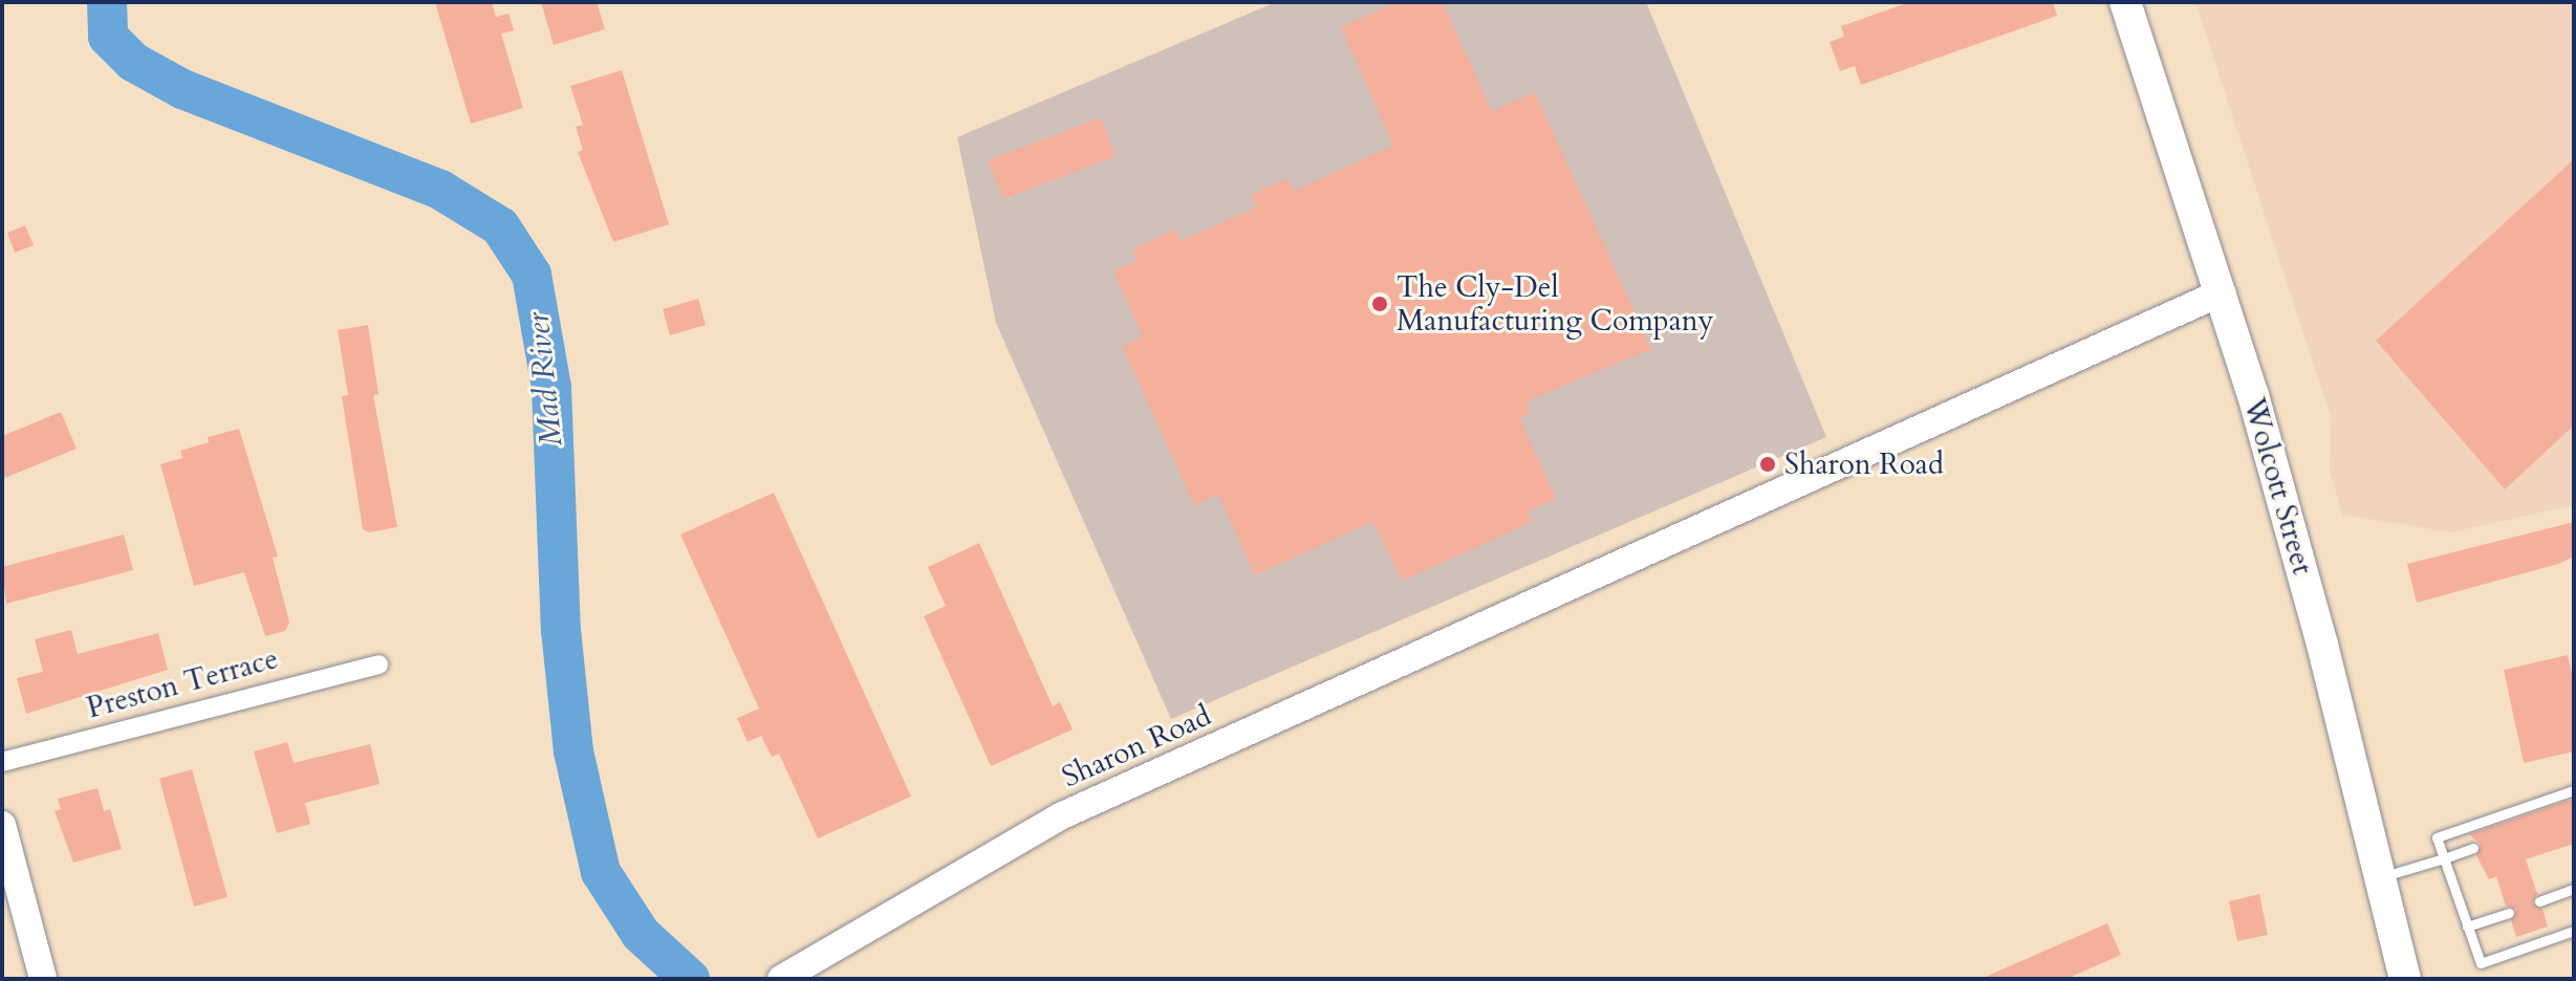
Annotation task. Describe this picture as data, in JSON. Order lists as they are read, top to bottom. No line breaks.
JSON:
{"streets":{"main road":["Wolcott Street"],"street":["Preston Terrace","Sharon Road"]},"crossings":[["Wolcott Street","Sharon Road"]],"water":["Mad River"],"places":["The Cly-Del Manufacturing Company","Sharon Road"]}
